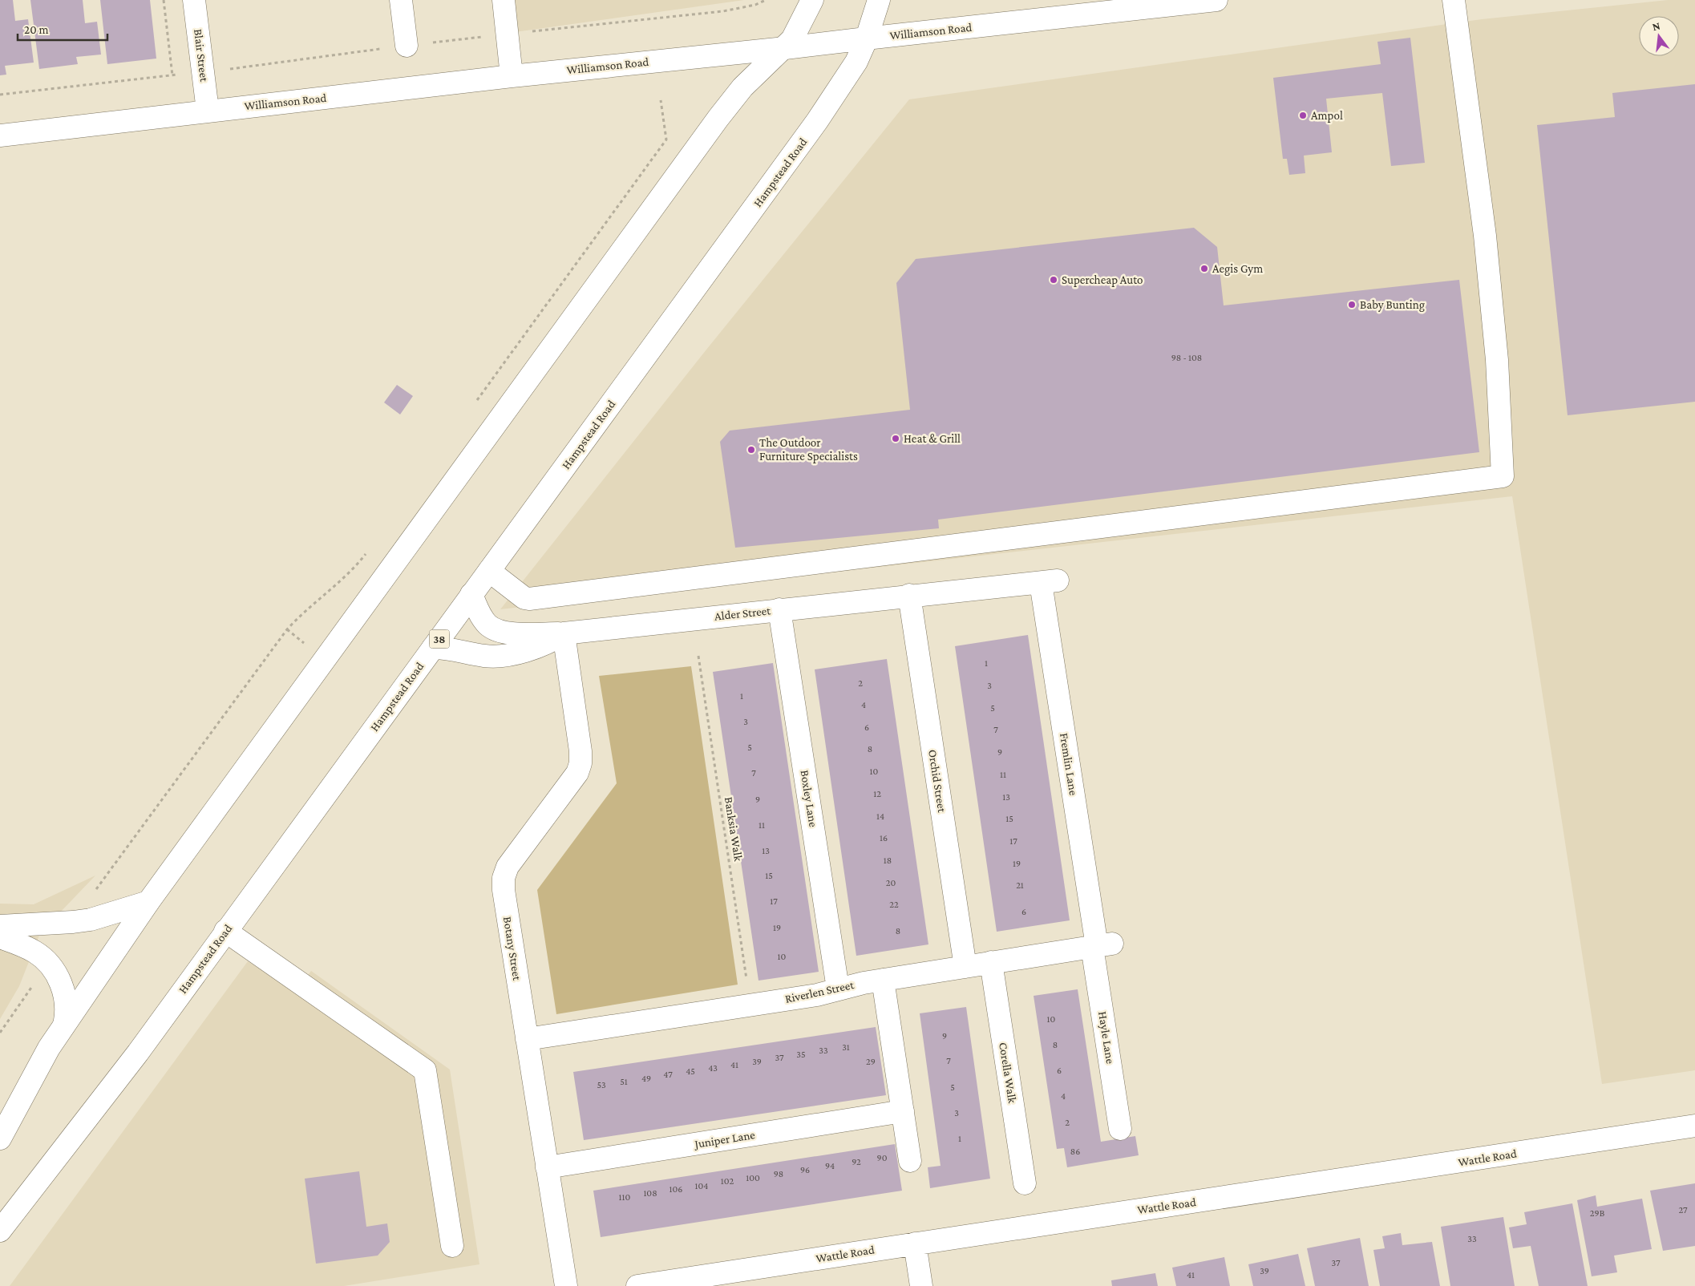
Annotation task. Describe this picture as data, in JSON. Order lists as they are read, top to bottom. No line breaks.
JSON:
{"streets":{"street":["Williamson Road","Blair Street","Hampstead Road","Alder Street","38","Fremlin Lane","Orchid Street","Boxley Lane","Botany Street","Riverlen Street","Hayle Lane","Corella Walk","Juniper Lane","Wattle Road"],"path":["Banksia Walk"]},"crossings":[["Williamson Road","Blair Street"],["Williamson Road","Hampstead Road"],["Williamson Road","38"],["Hampstead Road","Alder Street"],["Hampstead Road","38"],["Alder Street","Fremlin Lane"],["Alder Street","Orchid Street"],["Alder Street","Boxley Lane"],["Alder Street","Botany Street"],["Fremlin Lane","Riverlen Street"],["Fremlin Lane","Hayle Lane"],["Orchid Street","Riverlen Street"],["Boxley Lane","Riverlen Street"],["Banksia Walk","Riverlen Street"],["Botany Street","Riverlen Street"],["Botany Street","Juniper Lane"],["Riverlen Street","Hayle Lane"],["Riverlen Street","Corella Walk"]],"places":["Ampol","Aegis Gym","Supercheap Auto","Baby Bunting","Heat & Grill","The Outdoor Furniture Specialists"],"house_numbers":["98 - 108","1","2","3","1","4","5","3","6","7","5","8","9","10","7","11","12","13","9","14","15","11","16","17","13","18","19","15","20","21","17","22","6","19","8","10","10","9","8","31","33","35","37","7","39","29","41","43","6","45","47","49","51","53","5","4","3","2","1","86","90","92","94","96","98","100","102","104","106","108","110","27","29B","33","37","39","41"],"scale_bar":"20 m","north":"top"}
